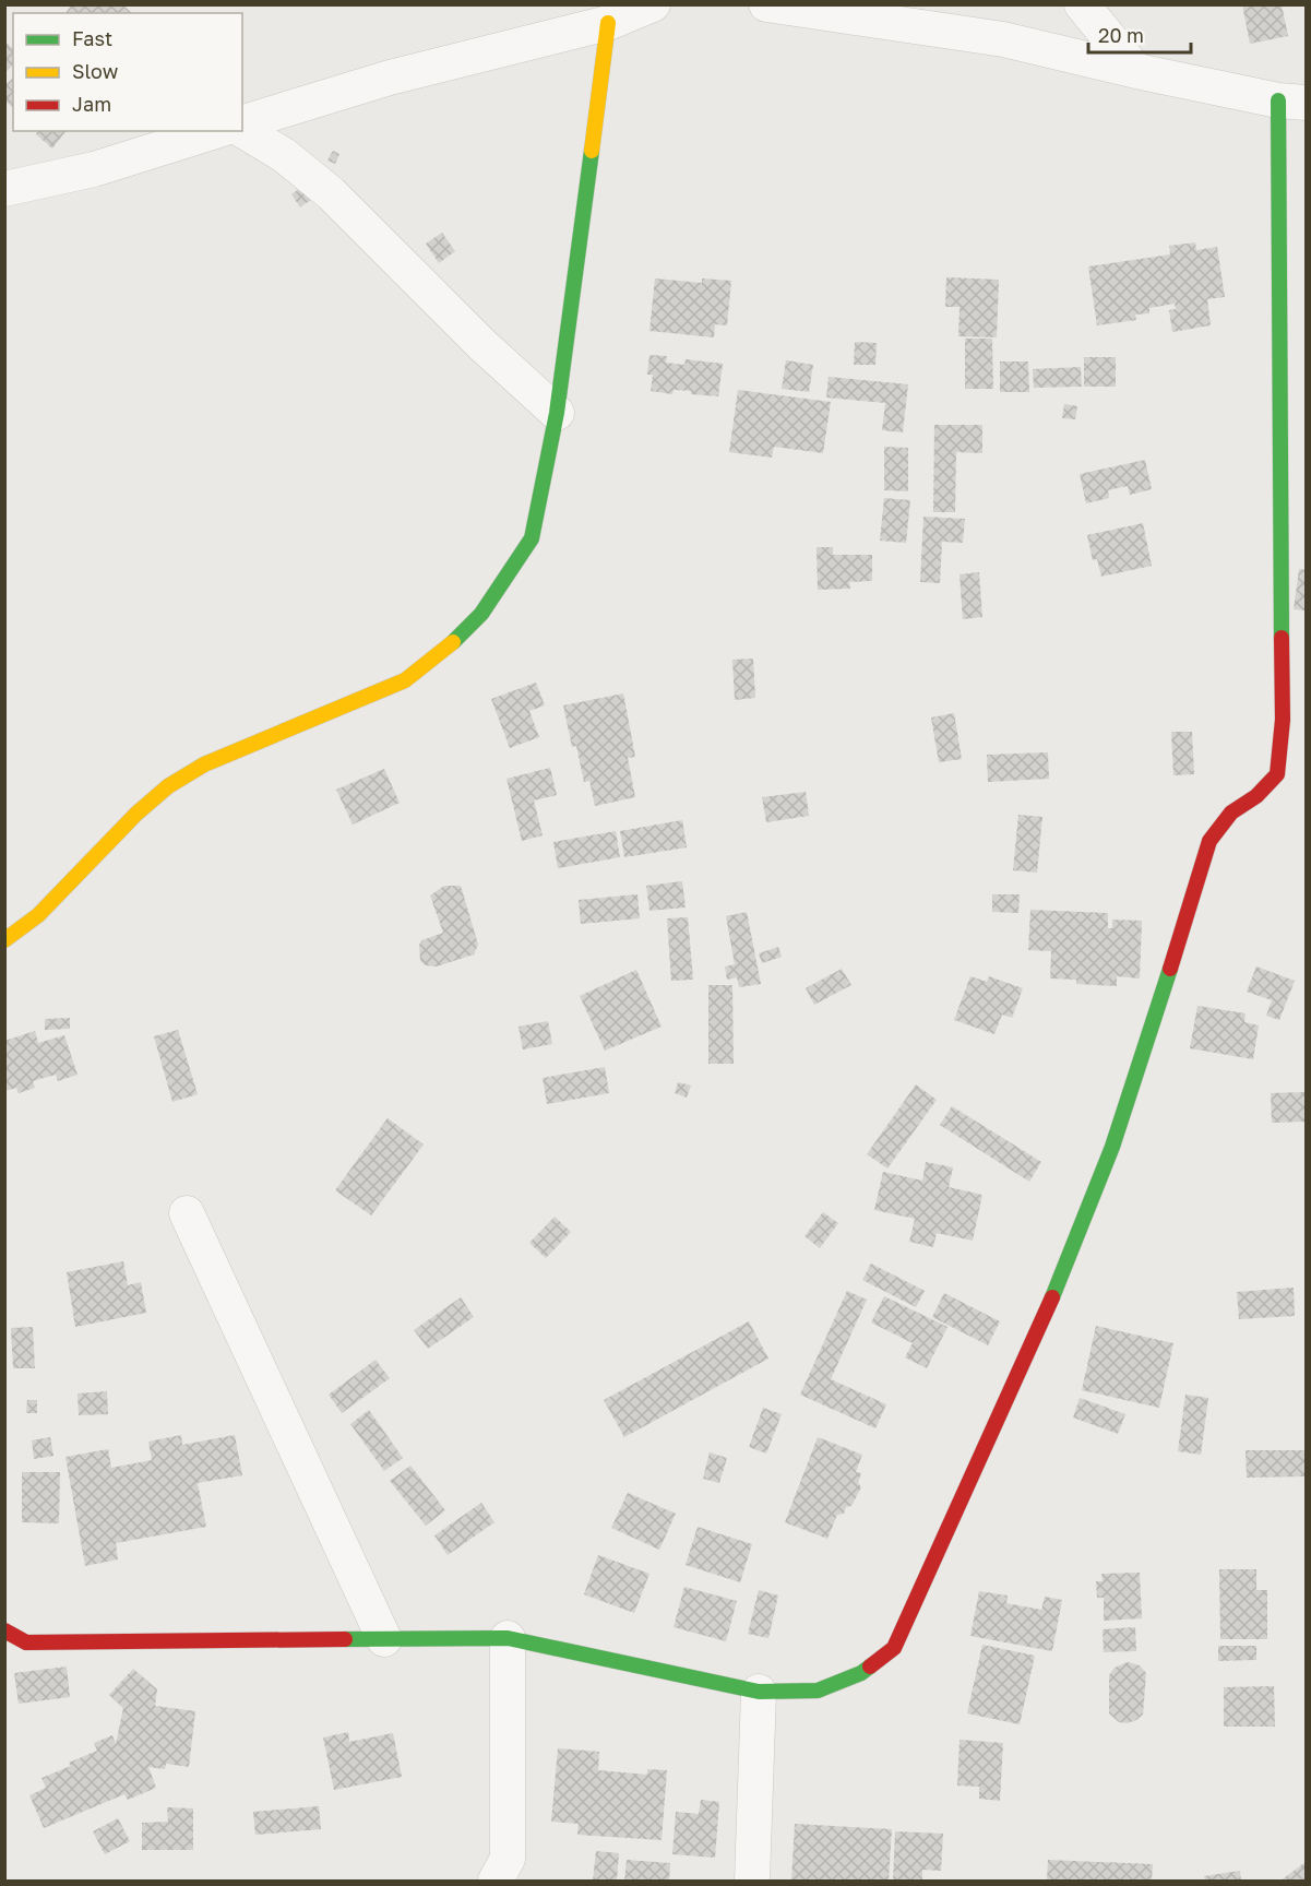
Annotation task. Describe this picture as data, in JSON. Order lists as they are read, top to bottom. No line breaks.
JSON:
{"legend":["Fast","Slow","Jam"],"scale_bar":"20 m"}
